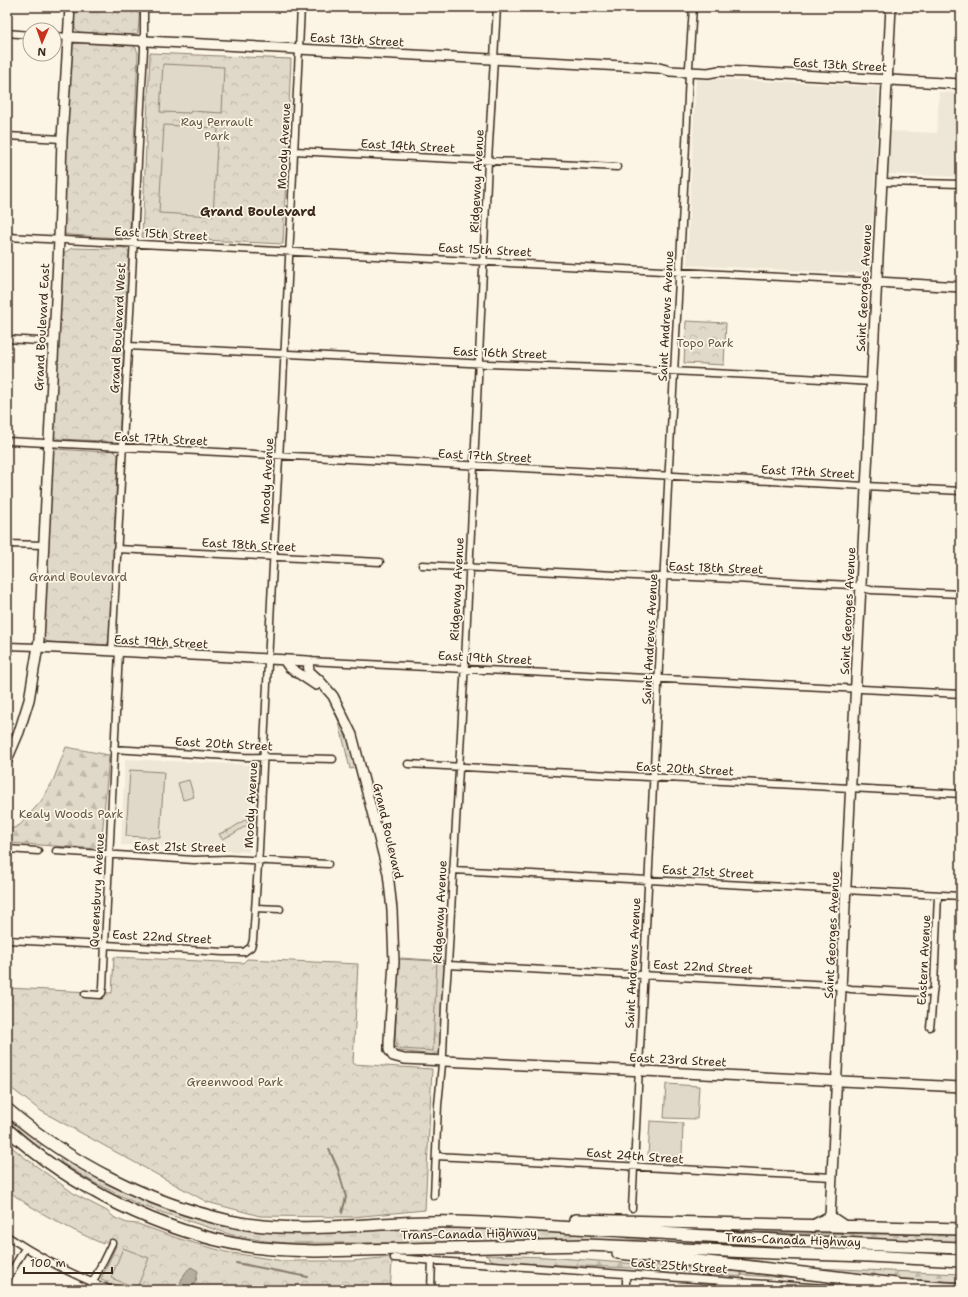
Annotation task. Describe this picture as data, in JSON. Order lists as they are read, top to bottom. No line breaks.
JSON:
{"streets":{"highway":["Trans-Canada Highway"],"street":["East 13th Street","Moody Avenue","East 14th Street","Ridgeway Avenue","East 15th Street","Saint Georges Avenue","Saint Andrews Avenue","Grand Boulevard East","Grand Boulevard West","East 16th Street","East 17th Street","East 18th Street","East 19th Street","East 20th Street","Grand Boulevard","East 21st Street","Queensbury Avenue","East 22nd Street","Eastern Avenue","East 23rd Street","East 24th Street","East 25th Street"]},"crossings":[["East 13th Street","Moody Avenue"],["East 13th Street","Ridgeway Avenue"],["East 13th Street","Saint Georges Avenue"],["East 13th Street","Saint Andrews Avenue"],["East 13th Street","Grand Boulevard East"],["East 13th Street","Grand Boulevard West"],["Moody Avenue","East 14th Street"],["Moody Avenue","East 15th Street"],["Moody Avenue","East 16th Street"],["Moody Avenue","East 17th Street"],["Moody Avenue","East 18th Street"],["Moody Avenue","East 19th Street"],["Moody Avenue","East 20th Street"],["Moody Avenue","East 21st Street"],["Moody Avenue","East 22nd Street"],["East 14th Street","Ridgeway Avenue"],["Ridgeway Avenue","East 15th Street"],["Ridgeway Avenue","East 16th Street"],["Ridgeway Avenue","East 17th Street"],["Ridgeway Avenue","East 18th Street"],["Ridgeway Avenue","East 19th Street"],["Ridgeway Avenue","East 20th Street"],["Ridgeway Avenue","East 21st Street"],["Ridgeway Avenue","East 22nd Street"],["Ridgeway Avenue","East 23rd Street"],["Ridgeway Avenue","East 24th Street"],["East 15th Street","Saint Georges Avenue"],["East 15th Street","Saint Andrews Avenue"],["East 15th Street","Grand Boulevard East"],["East 15th Street","Grand Boulevard West"],["Saint Georges Avenue","East 16th Street"],["Saint Georges Avenue","East 17th Street"],["Saint Georges Avenue","East 18th Street"],["Saint Georges Avenue","East 19th Street"],["Saint Georges Avenue","East 20th Street"],["Saint Georges Avenue","East 21st Street"],["Saint Georges Avenue","East 22nd Street"],["Saint Georges Avenue","East 23rd Street"],["Saint Georges Avenue","East 24th Street"],["Saint Andrews Avenue","East 16th Street"],["Saint Andrews Avenue","East 17th Street"],["Saint Andrews Avenue","East 18th Street"],["Saint Andrews Avenue","East 19th Street"],["Saint Andrews Avenue","East 20th Street"],["Saint Andrews Avenue","East 21st Street"],["Saint Andrews Avenue","East 22nd Street"],["Saint Andrews Avenue","East 23rd Street"],["Saint Andrews Avenue","East 24th Street"],["Grand Boulevard East","East 17th Street"],["Grand Boulevard East","East 19th Street"],["Grand Boulevard West","East 16th Street"],["Grand Boulevard West","East 17th Street"],["Grand Boulevard West","East 18th Street"],["Grand Boulevard West","East 19th Street"],["Grand Boulevard West","Queensbury Avenue"],["East 19th Street","Grand Boulevard"],["East 19th Street","Queensbury Avenue"],["East 20th Street","Queensbury Avenue"],["Grand Boulevard","East 23rd Street"],["East 21st Street","Queensbury Avenue"],["East 21st Street","Eastern Avenue"],["Queensbury Avenue","East 22nd Street"],["East 22nd Street","Eastern Avenue"]],"districts":["Grand Boulevard"],"parks":["Ray Perrault Park","Topo Park","Grand Boulevard","Kealy Woods Park","Greenwood Park"],"scale_bar":"100 m","north":"bottom"}
